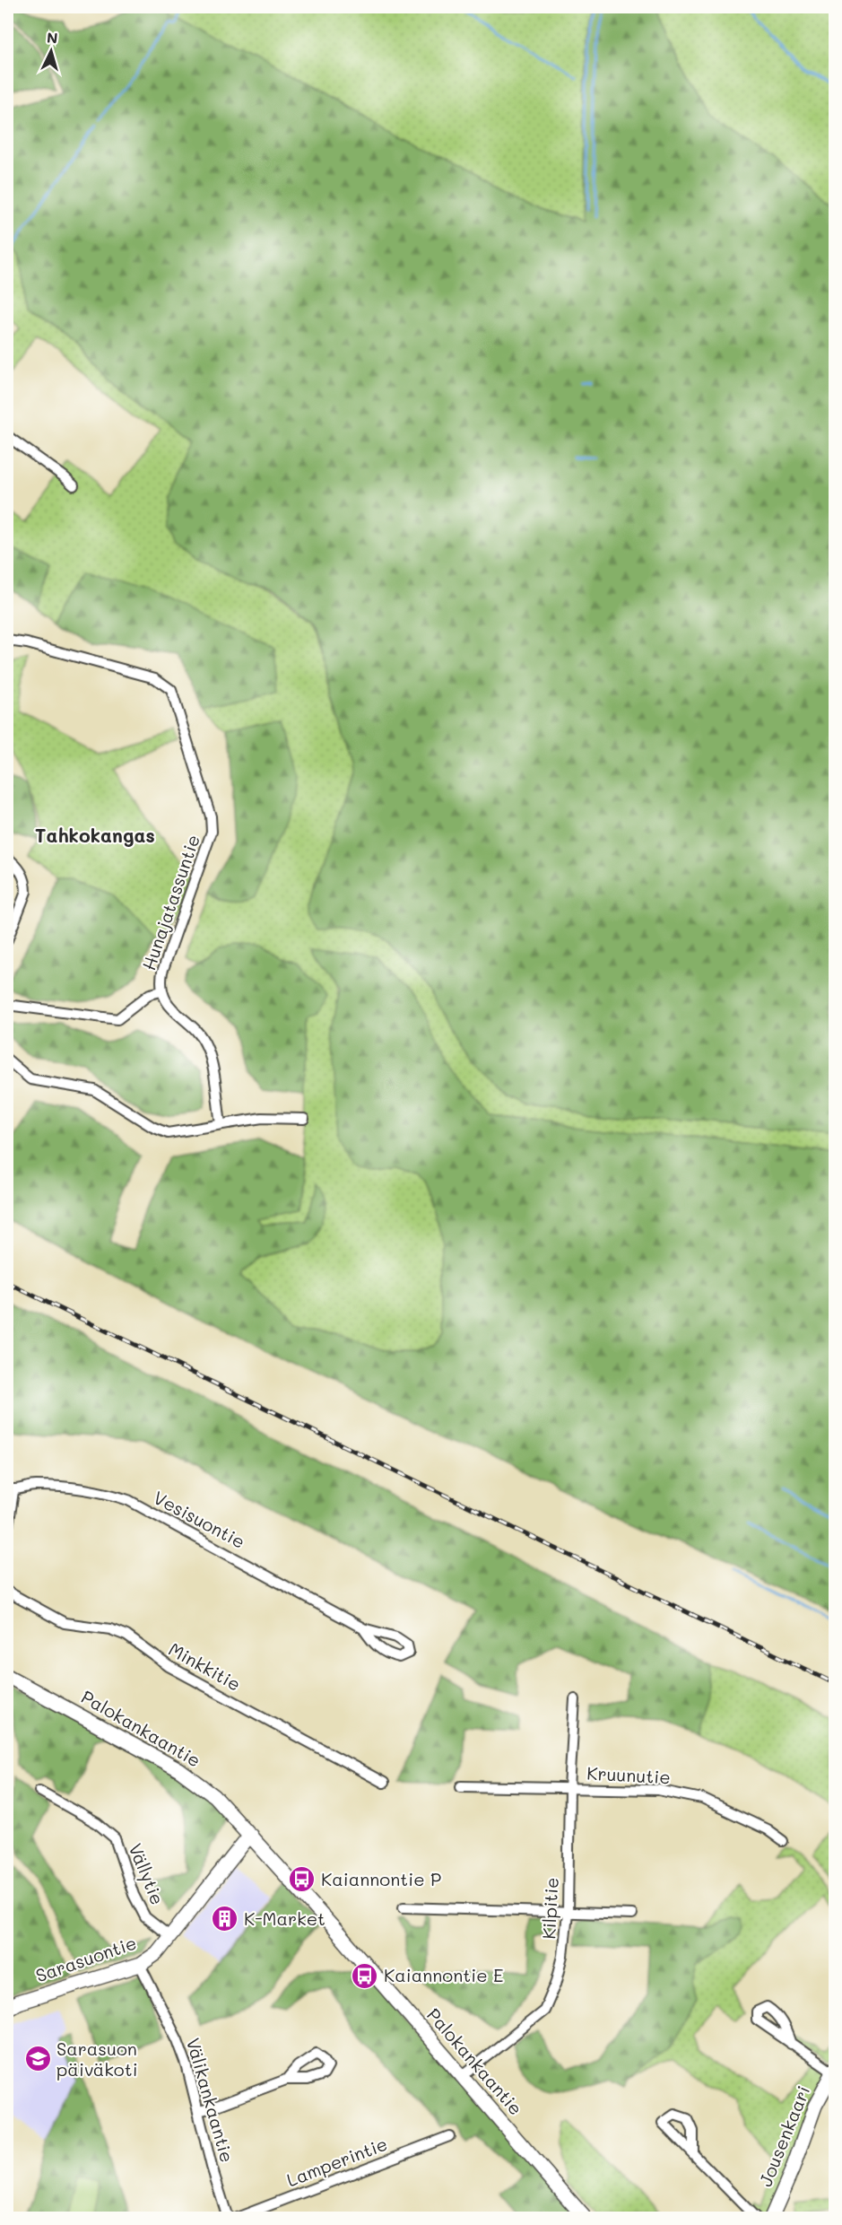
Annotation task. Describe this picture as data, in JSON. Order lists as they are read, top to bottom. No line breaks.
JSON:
{"streets":{"main road":["Palokankaantie","Sarasuontie","Jousenkaari"],"street":["Hunajatassuntie","Vesisuontie","Minkkitie","Kruunutie","Vällytie","Kilpitie","Välikankaantie","Lamperintie"]},"crossings":[["Palokankaantie","Kilpitie"],["Palokankaantie","Sarasuontie"],["Kruunutie","Kilpitie"],["Vällytie","Sarasuontie"],["Sarasuontie","Välikankaantie"]],"districts":["Tahkokangas"],"places":{"bus stop":["Kaiannontie P","Kaiannontie E"],"building":["K-Market"],"school or university":["Sarasuon päiväkoti"]},"north":"top"}
